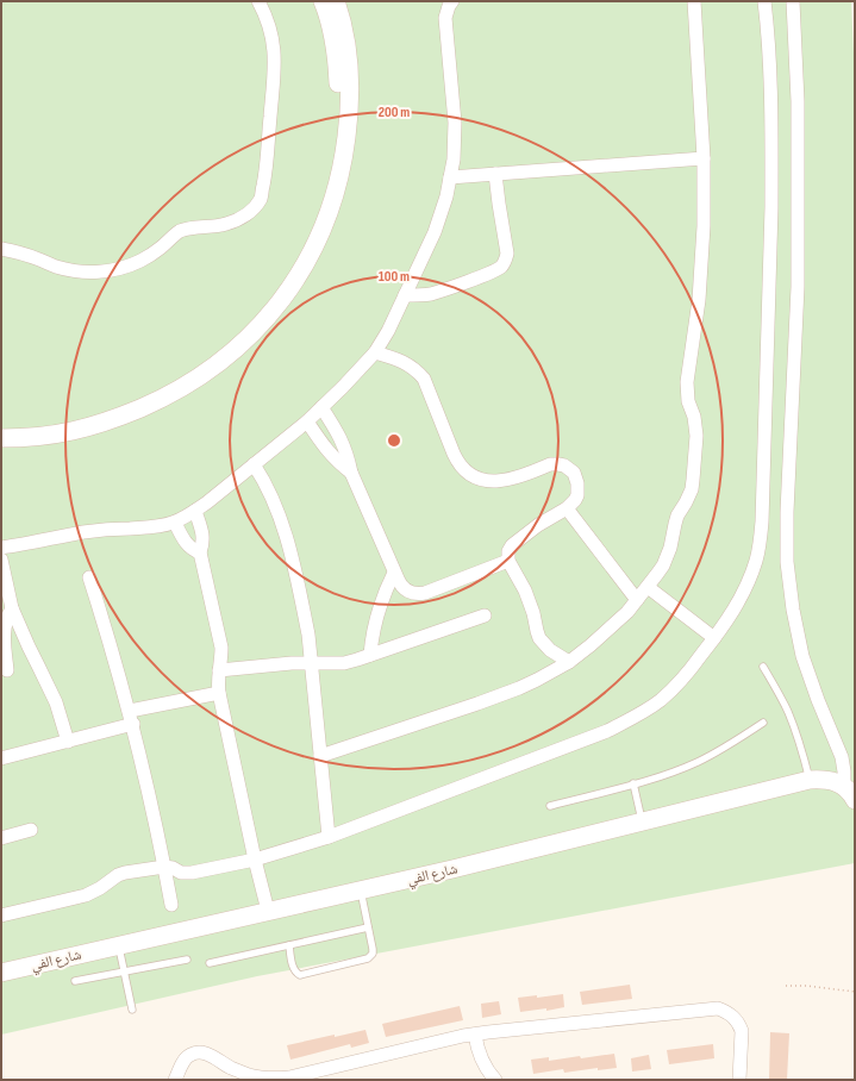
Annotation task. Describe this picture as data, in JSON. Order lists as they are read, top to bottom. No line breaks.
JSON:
{"streets":{"street":["شارع الفي"]},"rings":["200 m","100 m"]}
